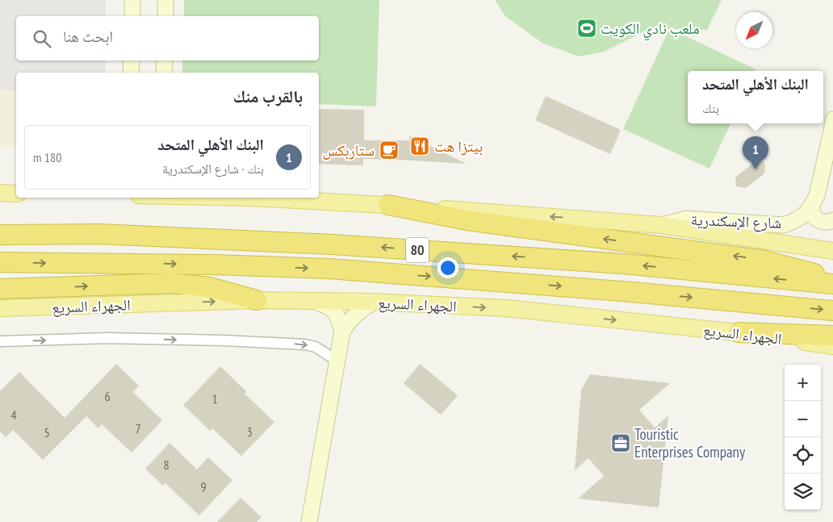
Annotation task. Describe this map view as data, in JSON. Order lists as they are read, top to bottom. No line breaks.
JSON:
{"streets":{"highway":["80","الجهراء السريع"],"street":["شارع الإسكندرية"]},"places":{"sports":["ملعب نادي الكويت"],"restaurant":["بيتزا هت"],"cafe":["ستاربكس"],"office":["Touristic Enterprises Company"]},"house_numbers":["6","1","4","7","3","5","8","9"],"north":"bottom left","page":{"search":"ابحث هنا","popup":["البنك الأهلي المتحد","بنك"],"heading":"بالقرب منك","list":[{"mark":"1","name":"البنك الأهلي المتحد","note":"بنك · شارع الإسكندرية","value":"180 m"}],"pins":"1","map_buttons":["+","−"]}}
